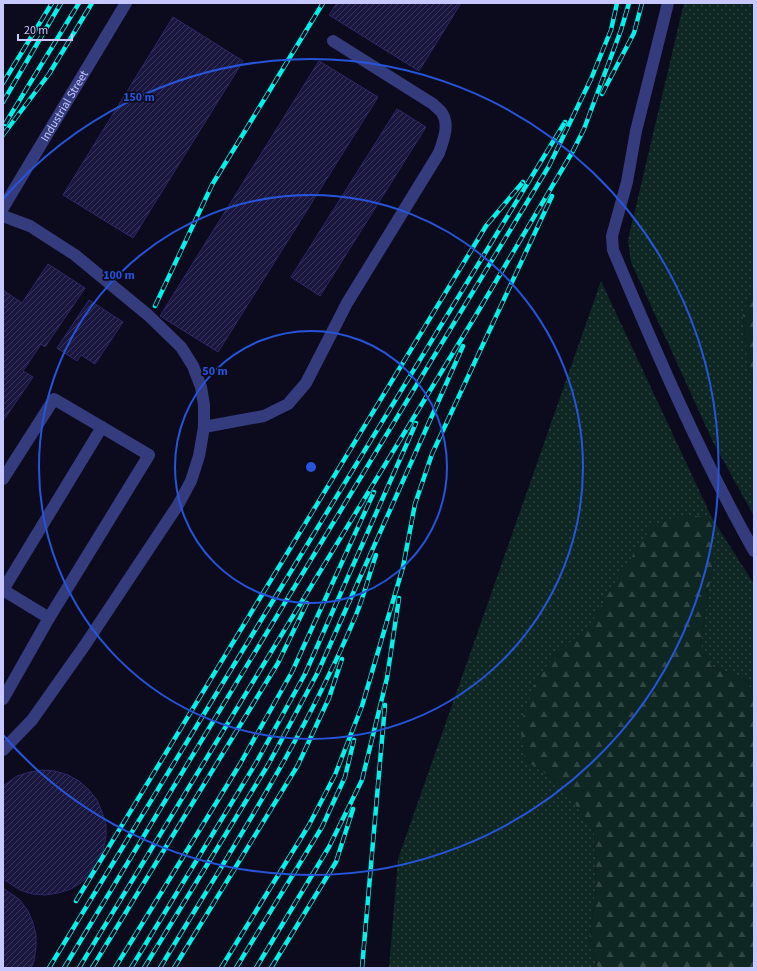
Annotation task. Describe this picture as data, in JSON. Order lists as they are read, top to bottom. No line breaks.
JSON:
{"streets":{"street":["Industrial Street"]},"scale_bar":"20 m","rings":["150 m","100 m","50 m"]}
